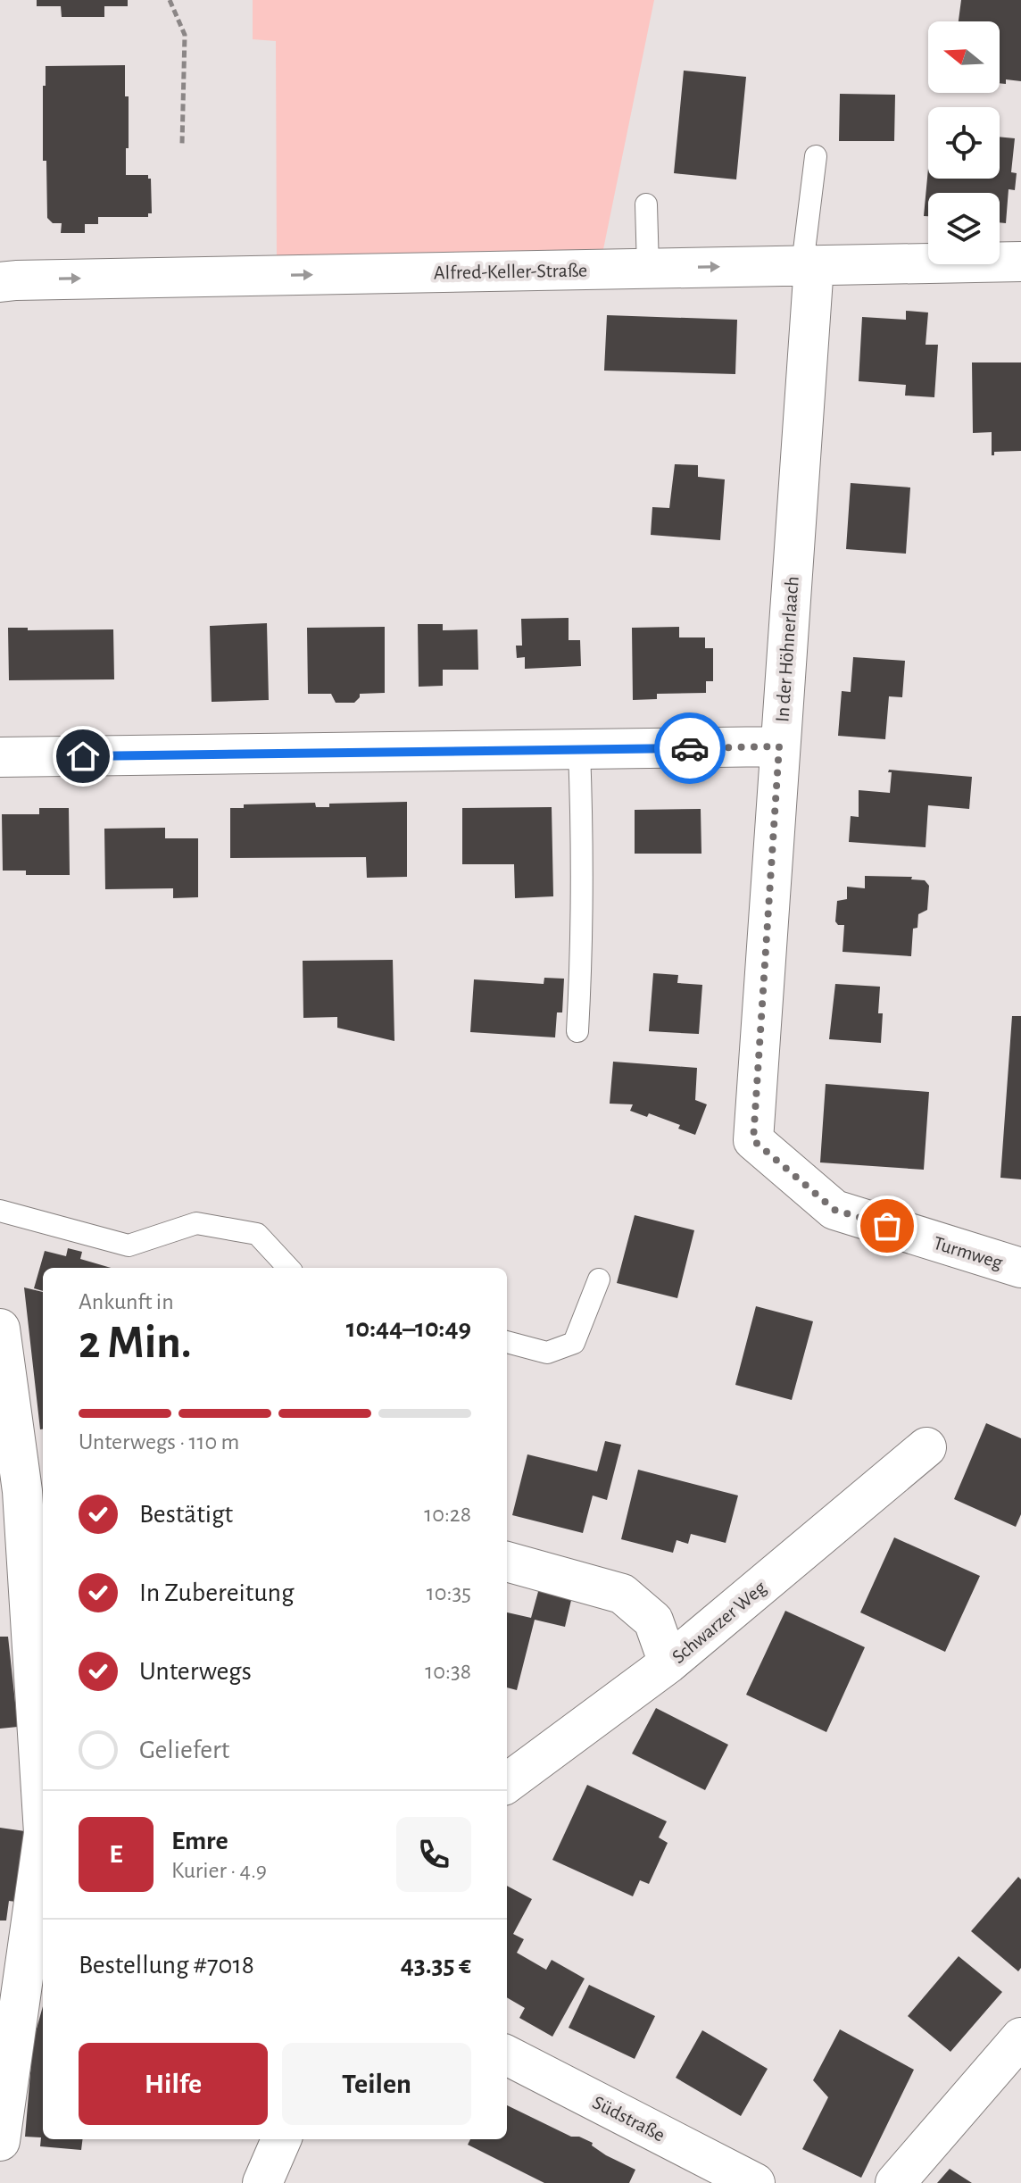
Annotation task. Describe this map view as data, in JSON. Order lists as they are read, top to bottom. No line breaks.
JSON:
{"streets":{"street":["Alfred-Keller-Straße","In der Höhnerlaach","Turmweg","Schwarzer Weg","Südstraße"]},"crossings":[["Alfred-Keller-Straße","In der Höhnerlaach"],["In der Höhnerlaach","Turmweg"]],"one_way":["Alfred-Keller-Straße"],"north":"left","page":{"heading":["2 Min.","Ankunft in","10:44–10:49"],"panel":["Emre","Kurier · 4.9","Bestellung #7018","43.35 €"],"bar":"Unterwegs · 110 m","list":[["Bestätigt","10:28"],["In Zubereitung","10:35"],["Unterwegs","10:38"],"Geliefert"],"round":"E","buttons":["Hilfe","Teilen"]}}
